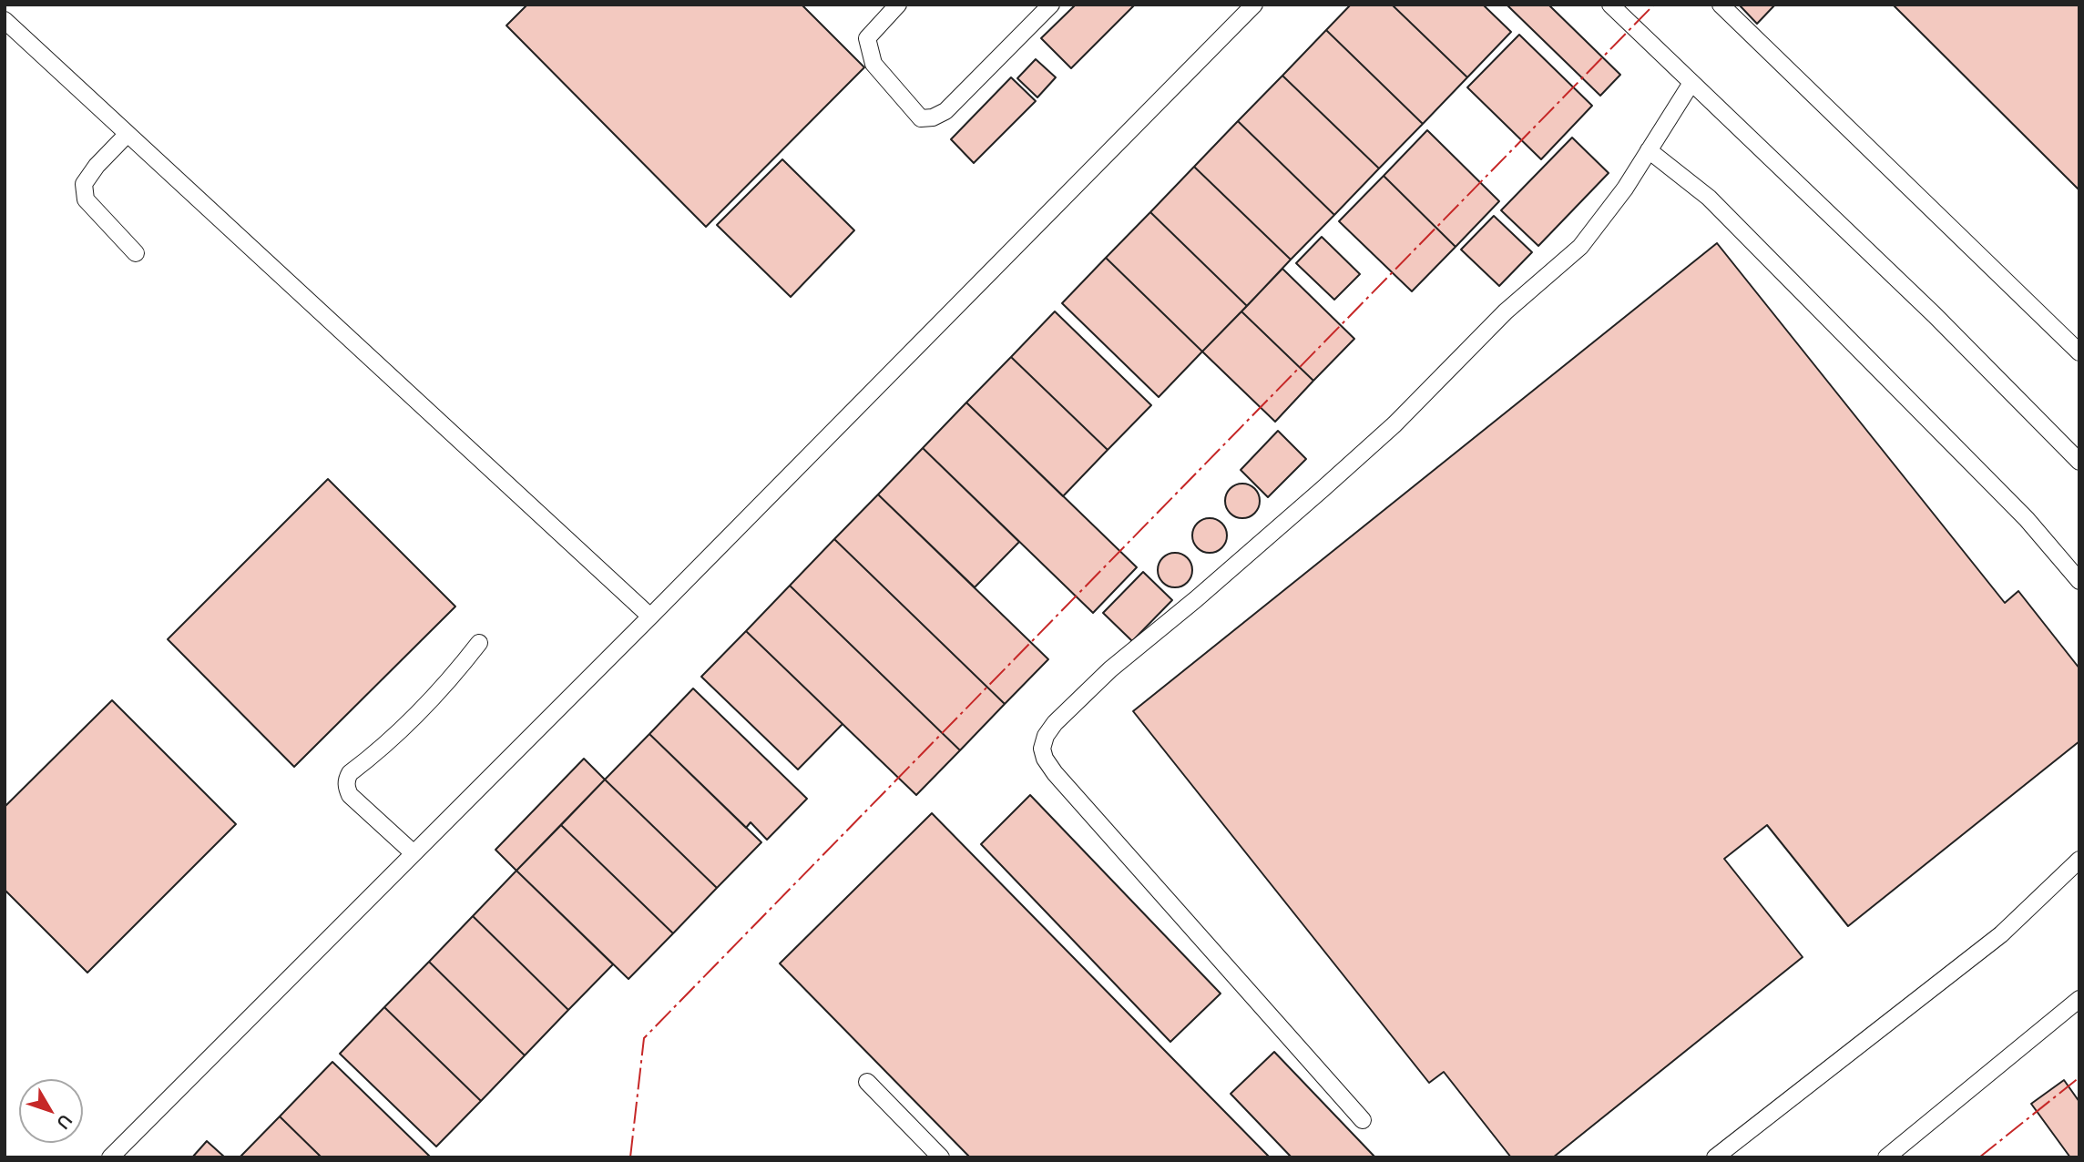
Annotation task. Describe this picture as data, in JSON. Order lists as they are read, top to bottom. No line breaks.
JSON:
{"north":"bottom right"}
